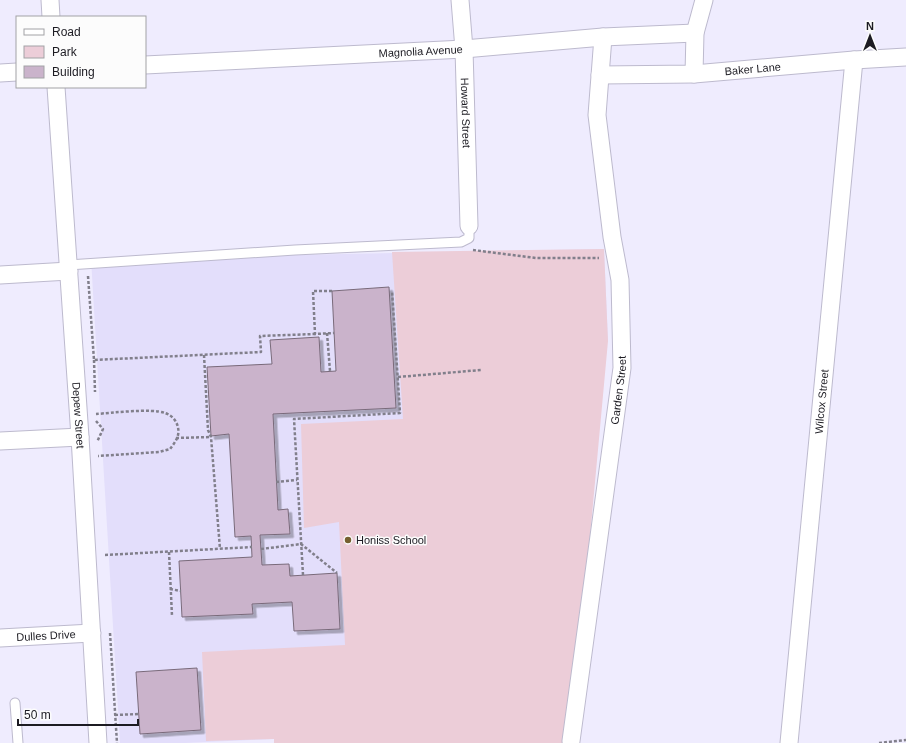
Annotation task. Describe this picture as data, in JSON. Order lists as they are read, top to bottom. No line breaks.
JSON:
{"streets":{"street":["Magnolia Avenue","Baker Lane","Howard Street","Garden Street","Wilcox Street","Depew Street","Dulles Drive"]},"crossings":[["Magnolia Avenue","Howard Street"],["Magnolia Avenue","Garden Street"],["Baker Lane","Garden Street"],["Baker Lane","Wilcox Street"],["Depew Street","Dulles Drive"]],"places":["Honiss School"],"legend":["Road","Park","Building"],"scale_bar":"50 m","north":"top"}
